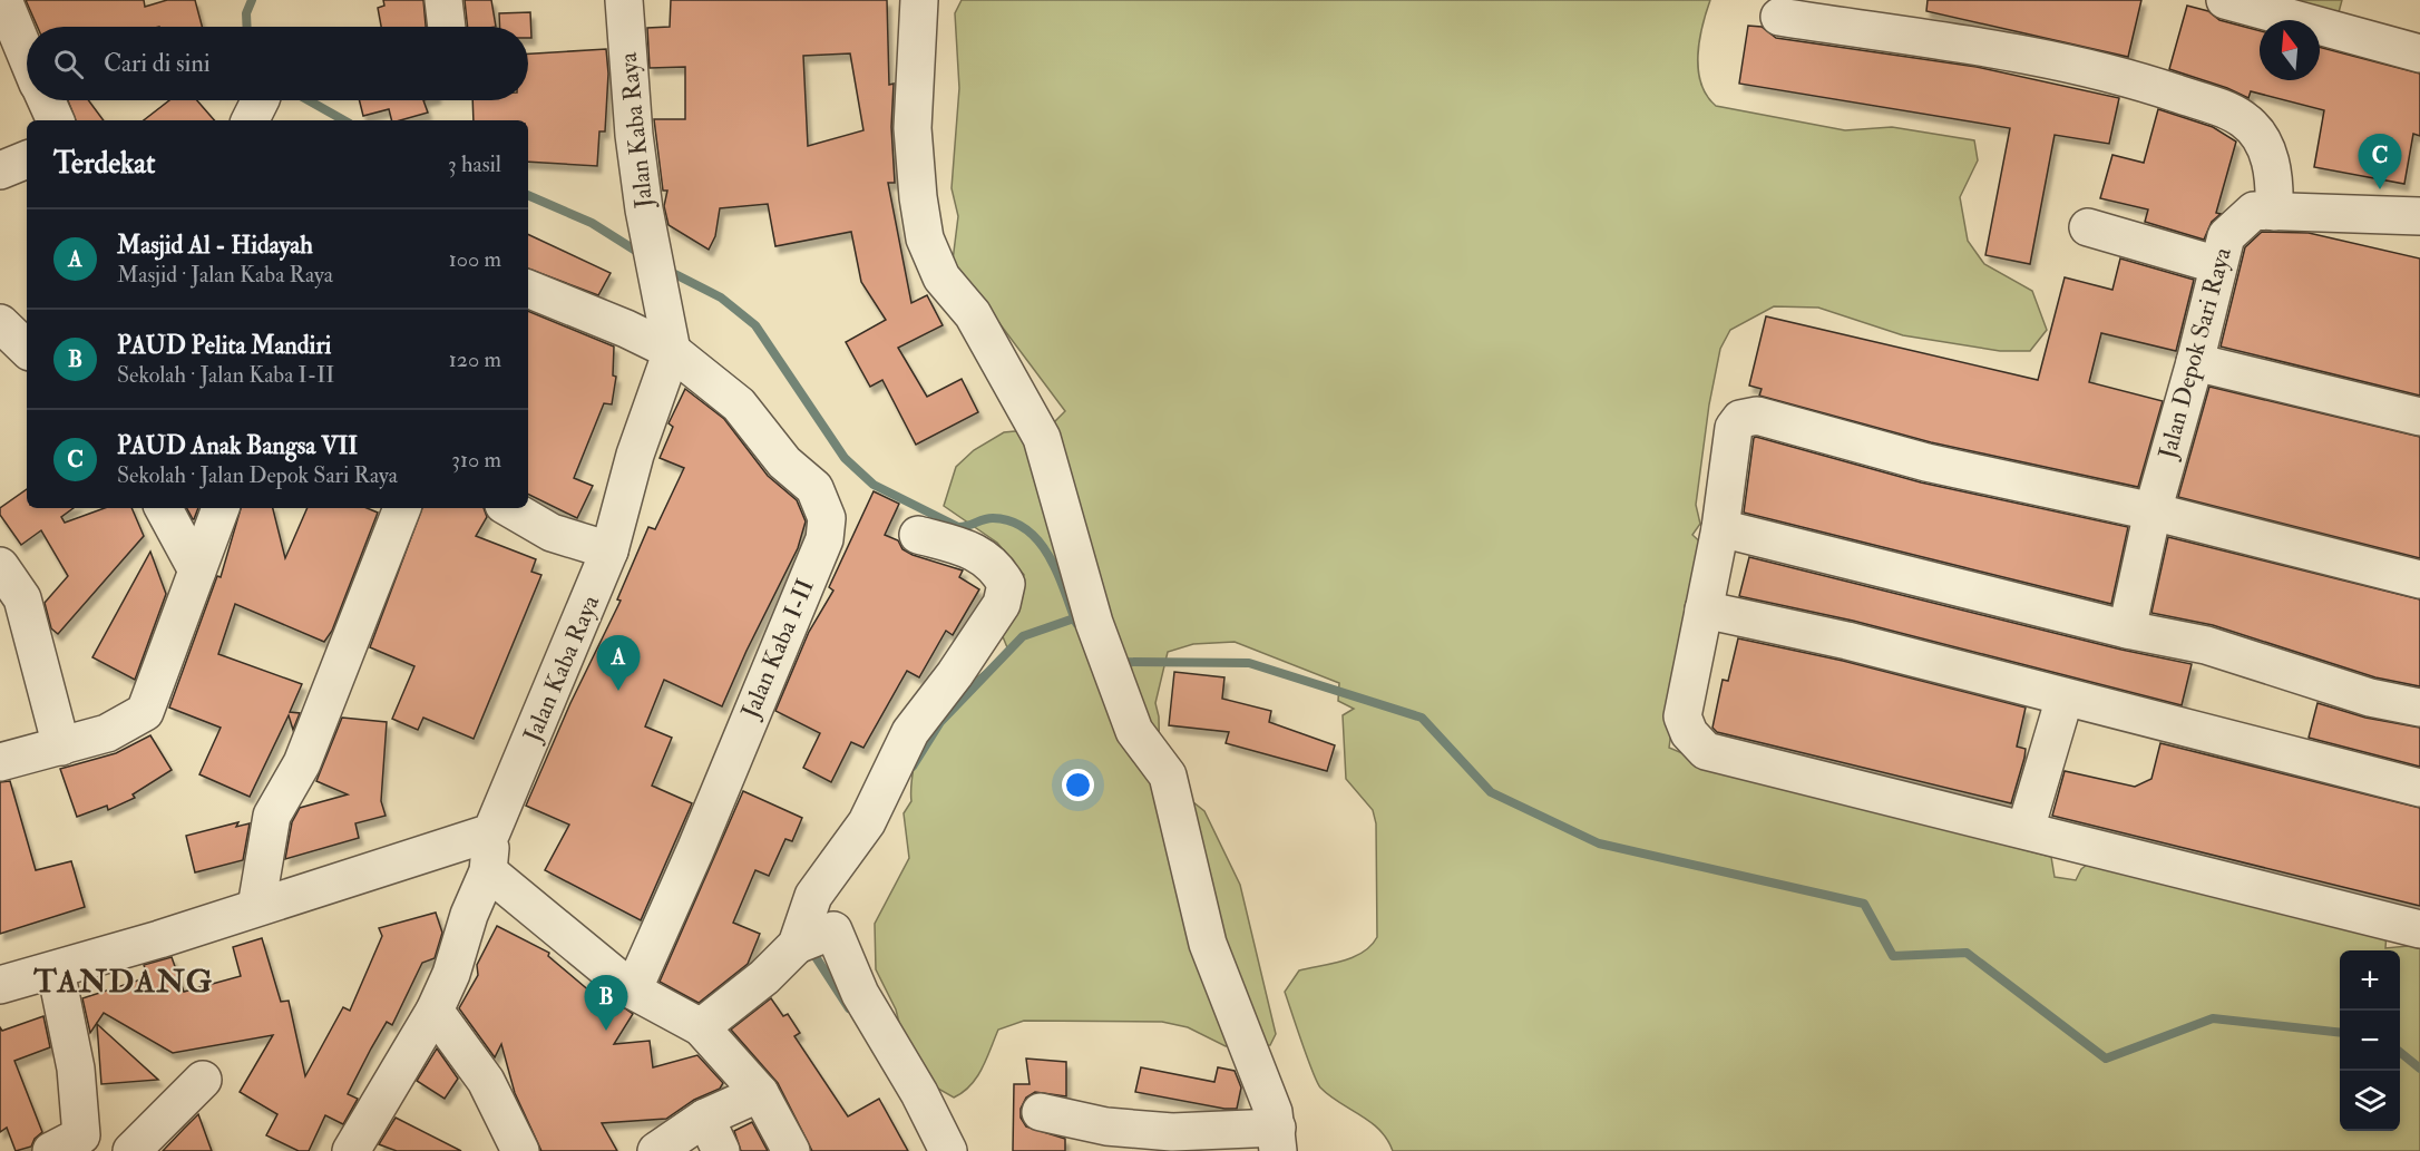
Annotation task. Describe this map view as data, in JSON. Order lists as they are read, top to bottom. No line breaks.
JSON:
{"streets":{"street":["Jalan Kaba Raya","Jalan Depok Sari Raya","Jalan Kaba I-II"]},"crossings":[["Jalan Kaba Raya","Jalan Kaba I-II"]],"districts":["TANDANG"],"north":"top","page":{"search":"Cari di sini","heading":["Terdekat","3 hasil"],"pins":["C","A","B"],"list":[{"mark":"A","name":"Masjid Al - Hidayah","note":"Masjid · Jalan Kaba Raya","value":"100 m"},{"mark":"B","name":"PAUD Pelita Mandiri","note":"Sekolah · Jalan Kaba I-II","value":"120 m"},{"mark":"C","name":"PAUD Anak Bangsa VII","note":"Sekolah · Jalan Depok Sari Raya","value":"310 m"}],"map_buttons":["+","−"]}}
